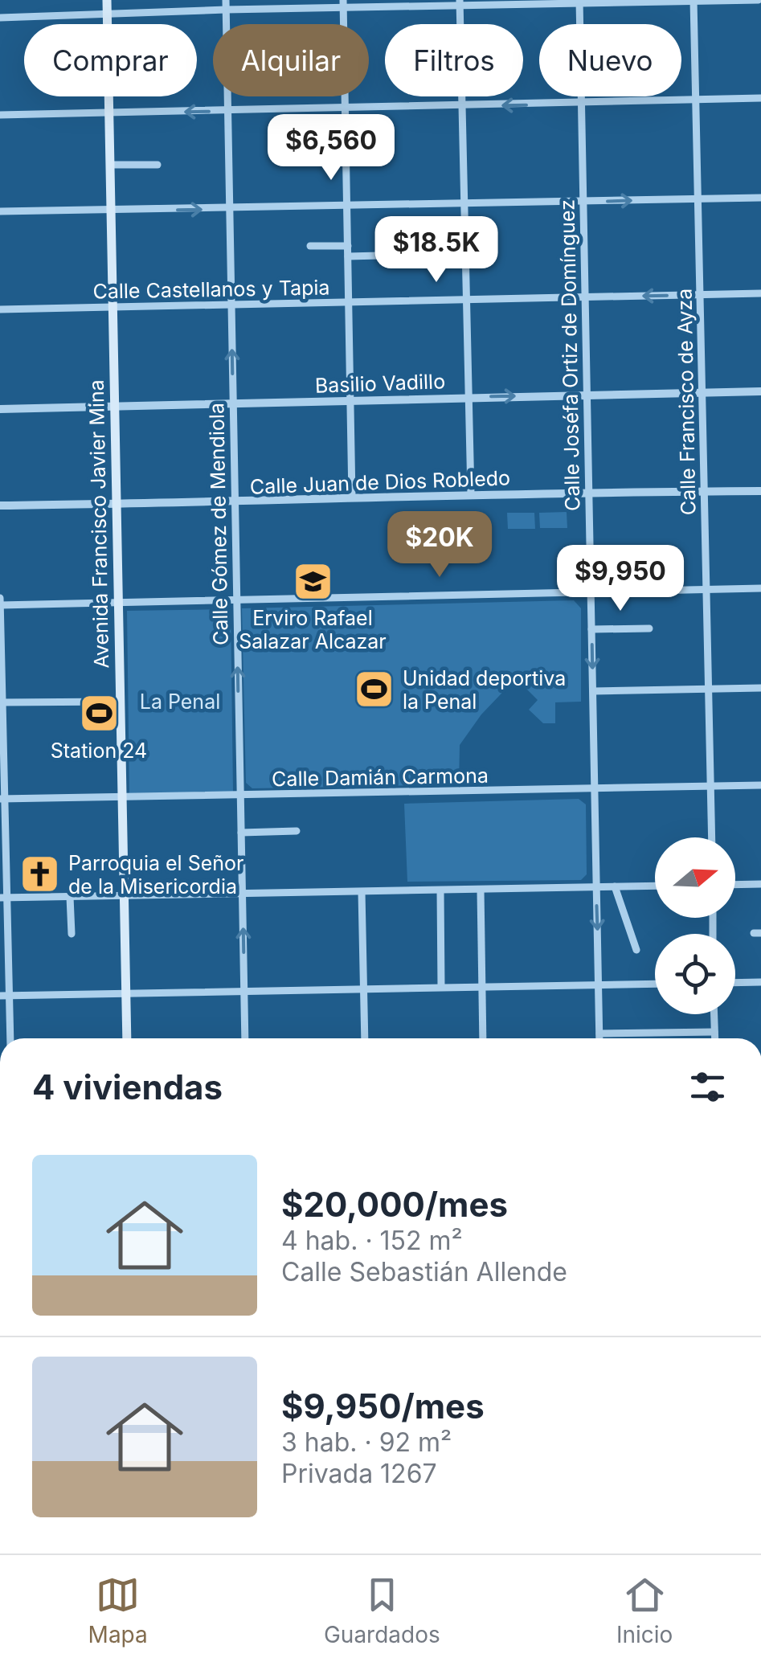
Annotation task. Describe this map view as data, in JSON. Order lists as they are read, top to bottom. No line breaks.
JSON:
{"streets":{"main road":["Avenida Francisco Javier Mina"],"street":["Calle Castellanos y Tapia","Calle Joséfa Ortiz de Domínguez","Basilio Vadillo","Calle Francisco de Ayza","Calle Juan de Dios Robledo","Calle Gómez de Mendiola","Calle Damián Carmona"]},"crossings":[["Calle Castellanos y Tapia","Calle Joséfa Ortiz de Domínguez"],["Calle Castellanos y Tapia","Calle Francisco de Ayza"],["Calle Castellanos y Tapia","Avenida Francisco Javier Mina"],["Calle Castellanos y Tapia","Calle Gómez de Mendiola"],["Calle Joséfa Ortiz de Domínguez","Basilio Vadillo"],["Calle Joséfa Ortiz de Domínguez","Calle Juan de Dios Robledo"],["Calle Joséfa Ortiz de Domínguez","Calle Damián Carmona"],["Basilio Vadillo","Calle Francisco de Ayza"],["Basilio Vadillo","Avenida Francisco Javier Mina"],["Basilio Vadillo","Calle Gómez de Mendiola"],["Calle Francisco de Ayza","Calle Juan de Dios Robledo"],["Calle Francisco de Ayza","Calle Damián Carmona"],["Calle Juan de Dios Robledo","Avenida Francisco Javier Mina"],["Calle Juan de Dios Robledo","Calle Gómez de Mendiola"],["Avenida Francisco Javier Mina","Calle Damián Carmona"],["Calle Gómez de Mendiola","Calle Damián Carmona"]],"one_way":["Calle Gómez de Mendiola"],"parks":["La Penal"],"places":{"school or university":["Erviro Rafael Salazar Alcazar"],"sports":["Unidad deportiva la Penal","Station 24"],"church":["Parroquia el Señor de la Misericordia"]},"north":"right","page":{"chip":["Comprar","Alquilar","Filtros","Nuevo"],"price":["$6,560","$18.5K","$20K","$9,950"],"heading":"4 viviendas","list":[{"name":"$20,000/mes","note":"4 hab. · 152 m² · Calle Sebastián Allende"},{"name":"$9,950/mes","note":"3 hab. · 92 m² · Privada 1267"}],"tabs":["Mapa","Guardados","Inicio"]}}
